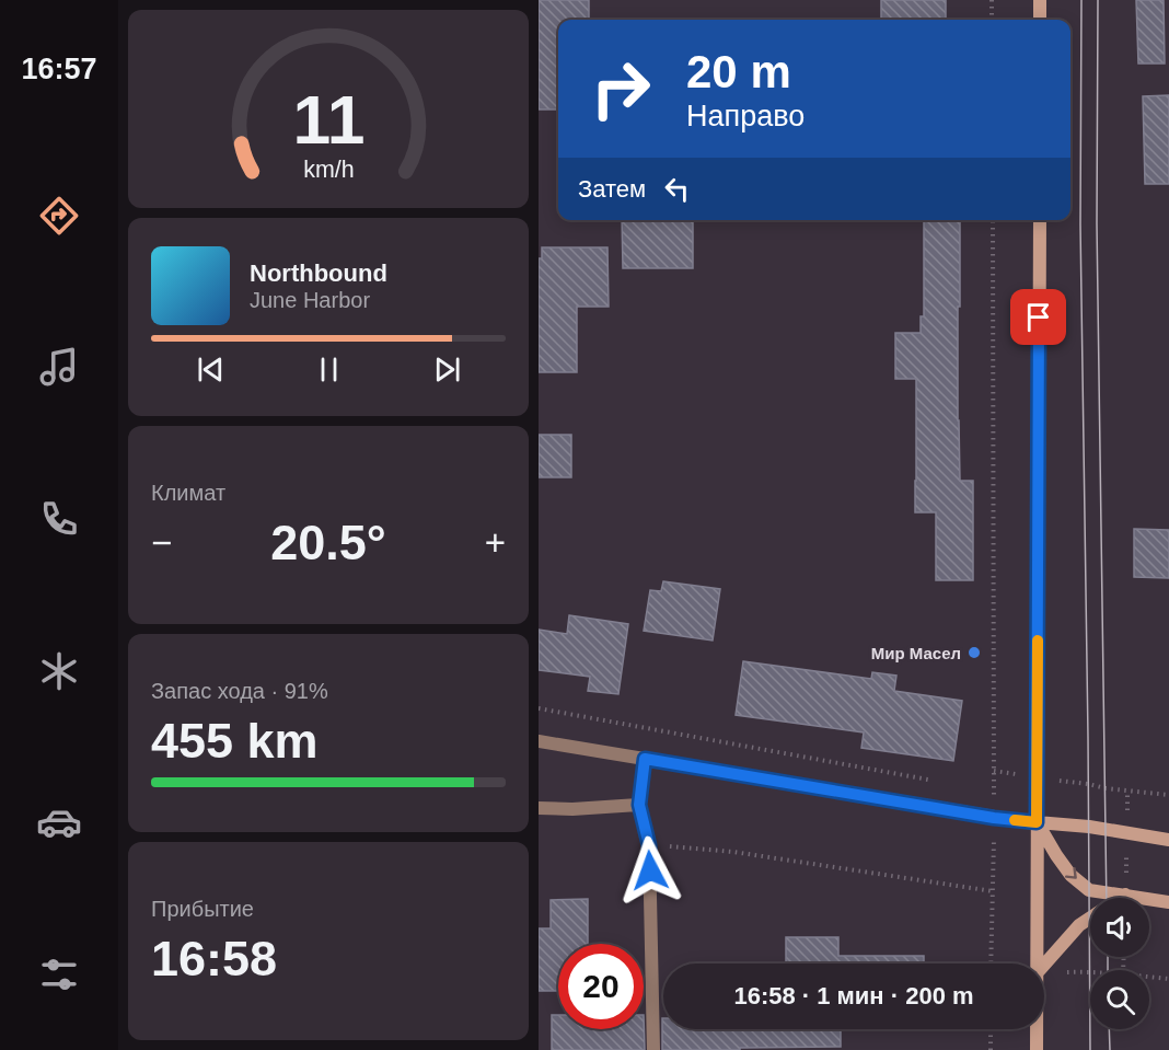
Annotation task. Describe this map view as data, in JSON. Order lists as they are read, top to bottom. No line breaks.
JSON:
{"places":["Мир Масел"],"page":{"tabs":"16:57","turn":["20 m","Направо"],"then":"Затем","song":["Northbound","June Harbor"],"tile":["Климат",["Запас хода · 91%","455 km"],["Прибытие","16:58"]],"heat":["−","20.5°","+"],"limit":"20","trip":"16:58 · 1 мин · 200 m","gauge":["11","km/h"]}}
